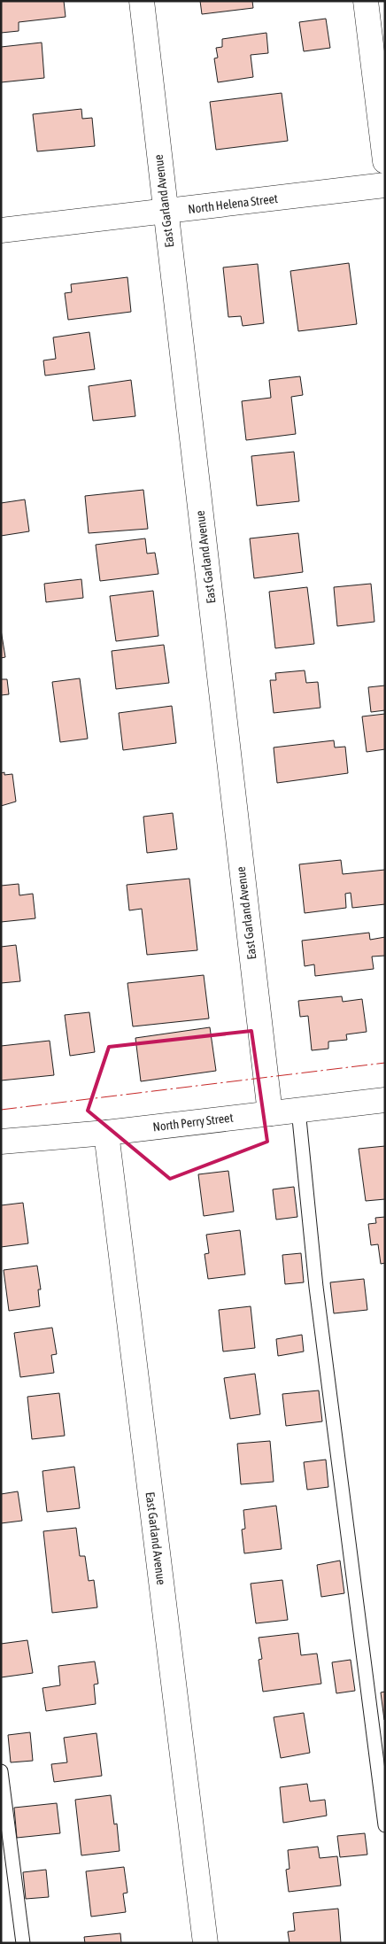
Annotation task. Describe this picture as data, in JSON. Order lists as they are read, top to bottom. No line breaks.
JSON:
{"streets":{"street":["East Garland Avenue","North Helena Street","North Perry Street"]},"crossings":[["East Garland Avenue","North Helena Street"],["East Garland Avenue","North Perry Street"]]}
